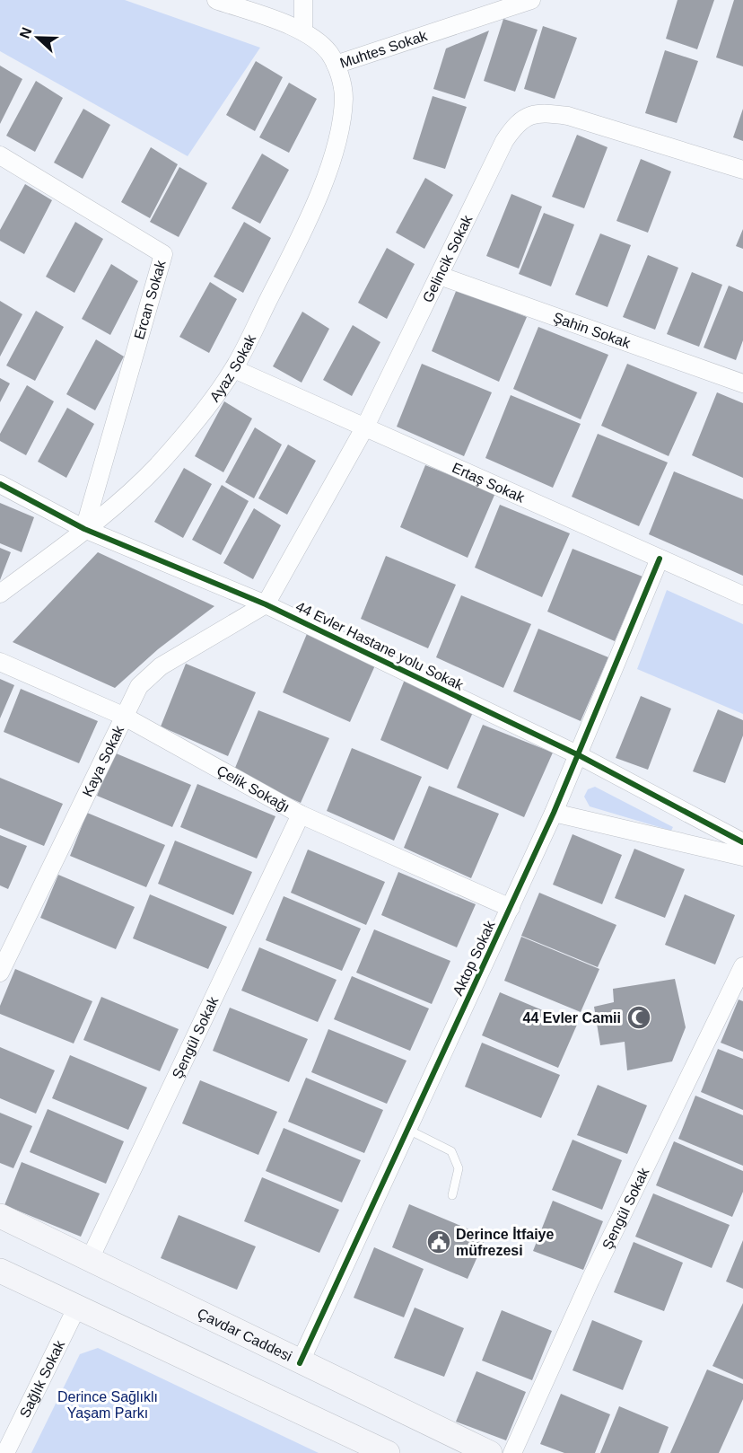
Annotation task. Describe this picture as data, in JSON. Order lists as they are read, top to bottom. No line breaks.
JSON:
{"streets":{"main road":["Çavdar Caddesi"],"street":["Muhtes Sokak","Gelincik Sokak","Ercan Sokak","Şahin Sokak","Ayaz Sokak","Ertaş Sokak","44 Evler Hastane yolu Sokak","Kaya Sokak","Çelik Sokağı","Aktop Sokak","Şengül Sokak","Sağlık Sokak"]},"crossings":[["Muhtes Sokak","Ayaz Sokak"],["Gelincik Sokak","Şahin Sokak"],["Gelincik Sokak","Ertaş Sokak"],["Gelincik Sokak","44 Evler Hastane yolu Sokak"],["Gelincik Sokak","Kaya Sokak"],["Ercan Sokak","Ayaz Sokak"],["Ercan Sokak","44 Evler Hastane yolu Sokak"],["Ayaz Sokak","Ertaş Sokak"],["Ayaz Sokak","44 Evler Hastane yolu Sokak"],["Ertaş Sokak","Aktop Sokak"],["44 Evler Hastane yolu Sokak","Kaya Sokak"],["44 Evler Hastane yolu Sokak","Aktop Sokak"],["Kaya Sokak","Çelik Sokağı"],["Çelik Sokağı","Aktop Sokak"],["Çelik Sokağı","Şengül Sokak"],["Aktop Sokak","Çavdar Caddesi"],["Şengül Sokak","Çavdar Caddesi"]],"parks":["Derince Sağlıklı Yaşam Parkı"],"places":{"mosque":["44 Evler Camii"],"public building":["Derince İtfaiye müfrezesi"]},"north":"left"}
